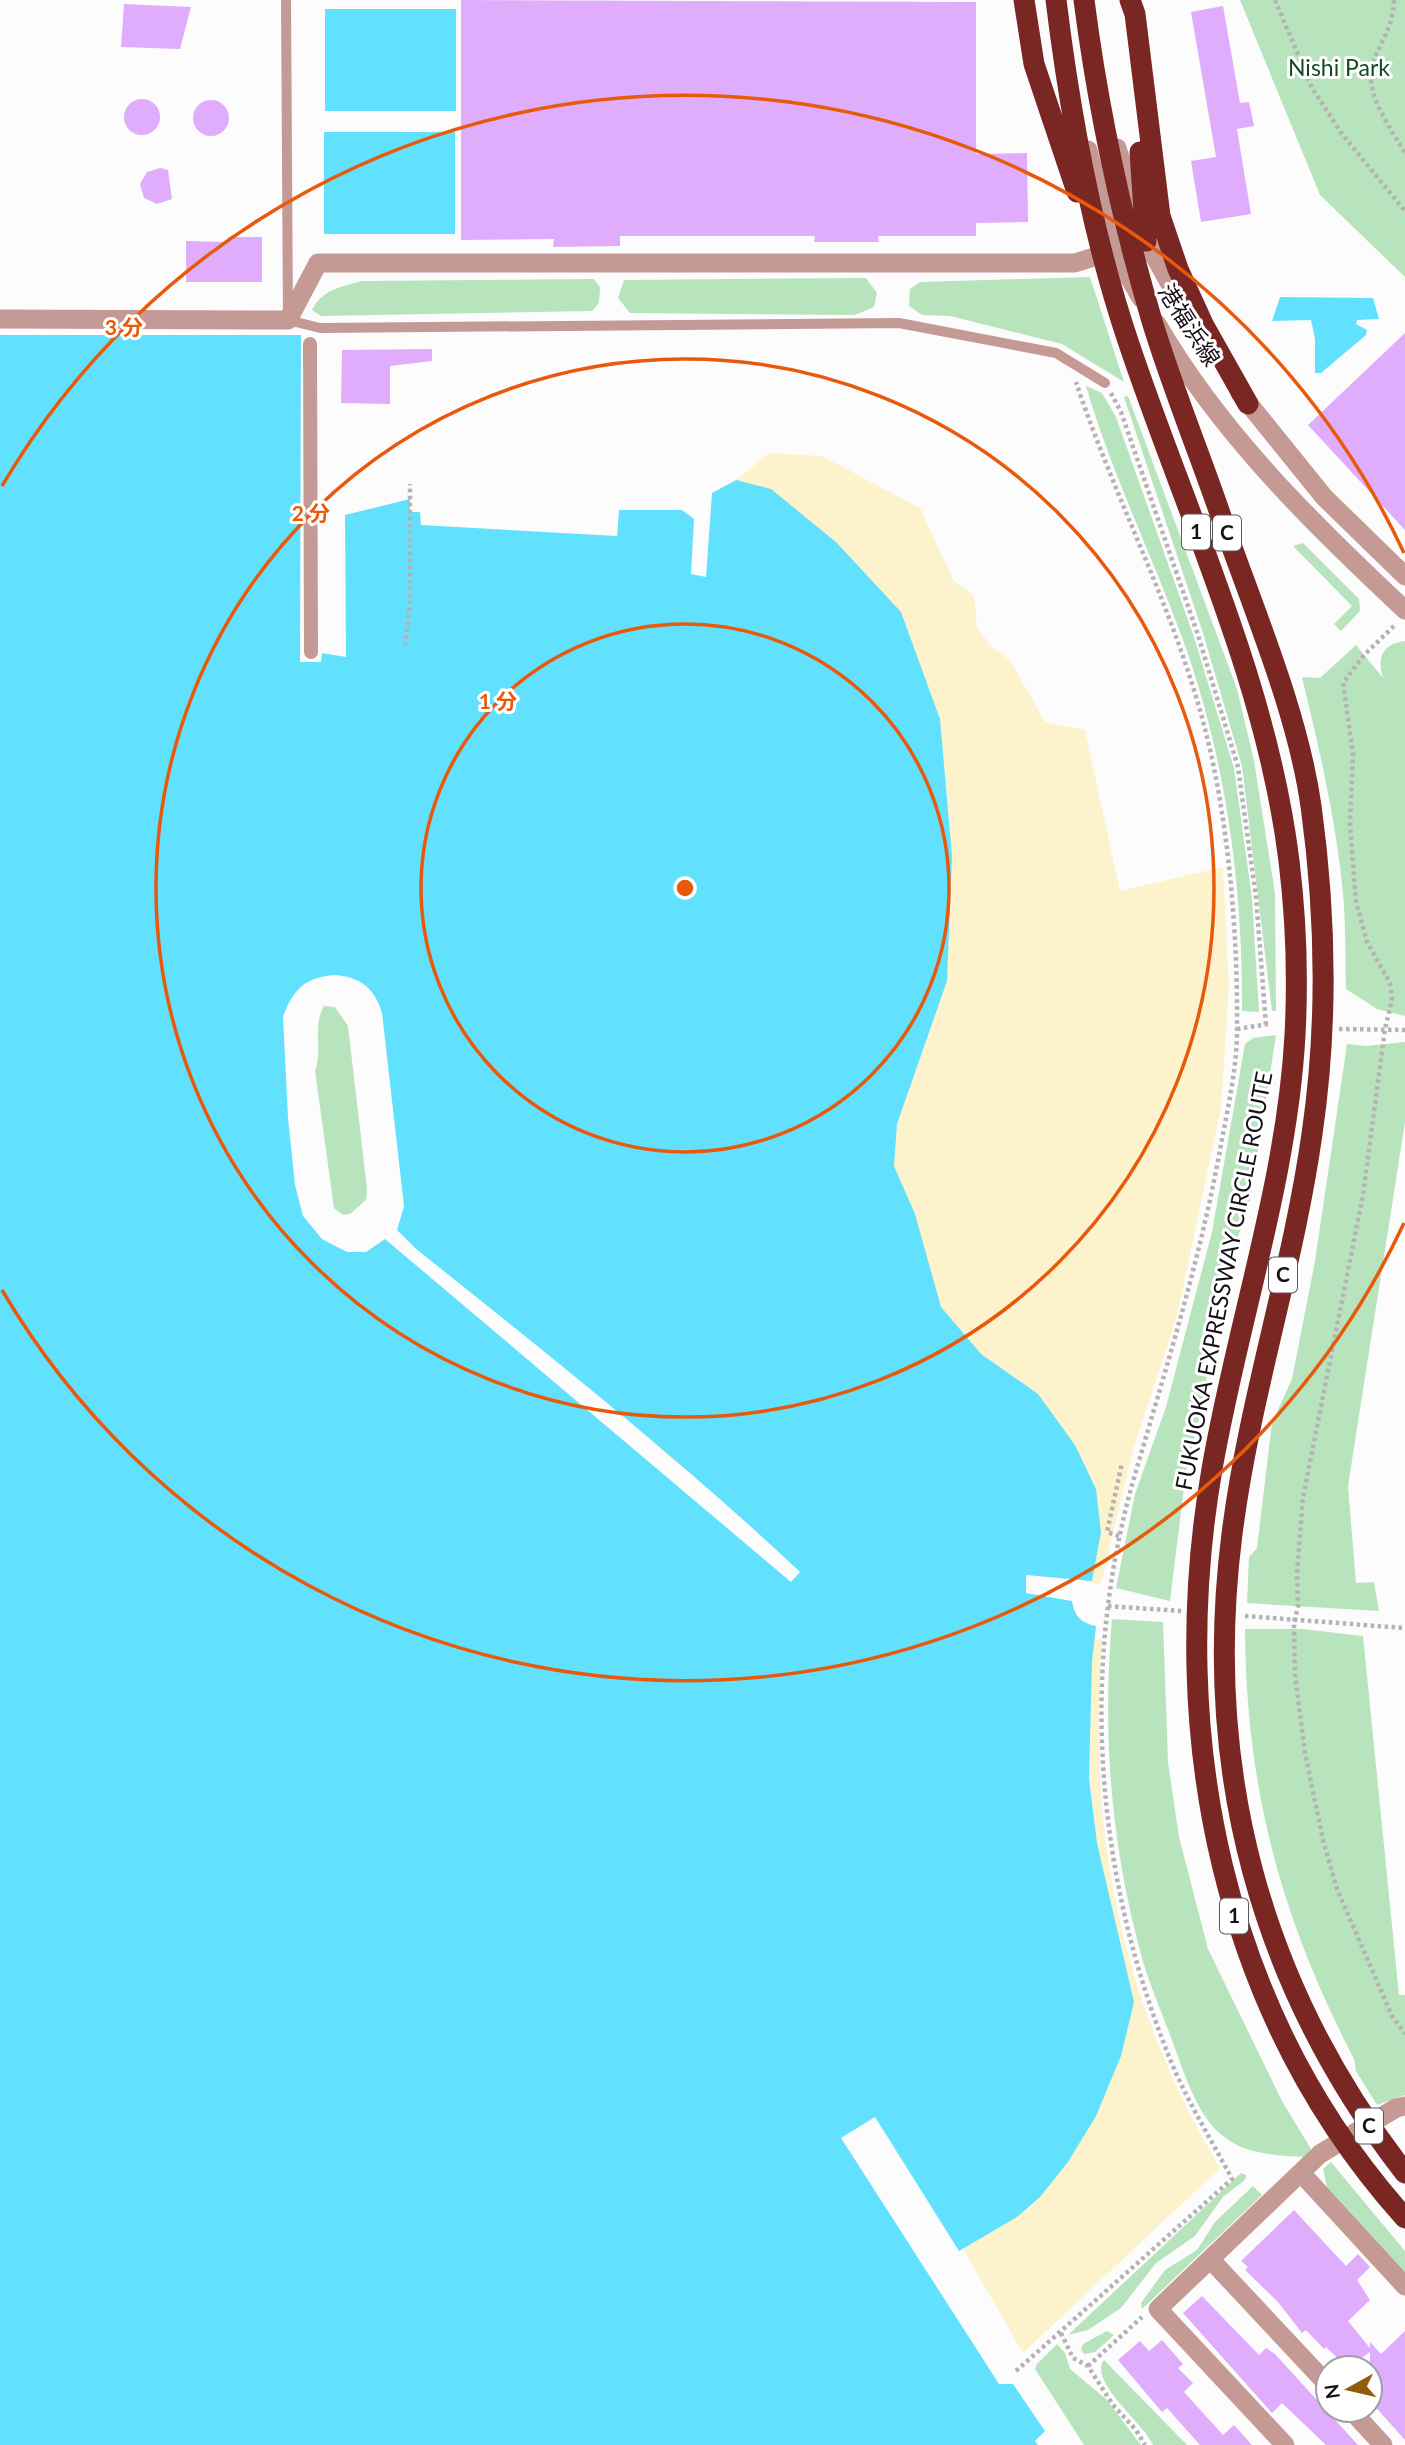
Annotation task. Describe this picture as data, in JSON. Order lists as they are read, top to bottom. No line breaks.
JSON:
{"streets":{"highway":["1","C","FUKUOKA EXPRESSWAY CIRCLE ROUTE"],"street":["港福浜線"]},"crossings":[["港福浜線","C"],["港福浜線","FUKUOKA EXPRESSWAY CIRCLE ROUTE"]],"parks":["Nishi Park"],"north":"left","rings":["3 分","2 分","1 分"]}
